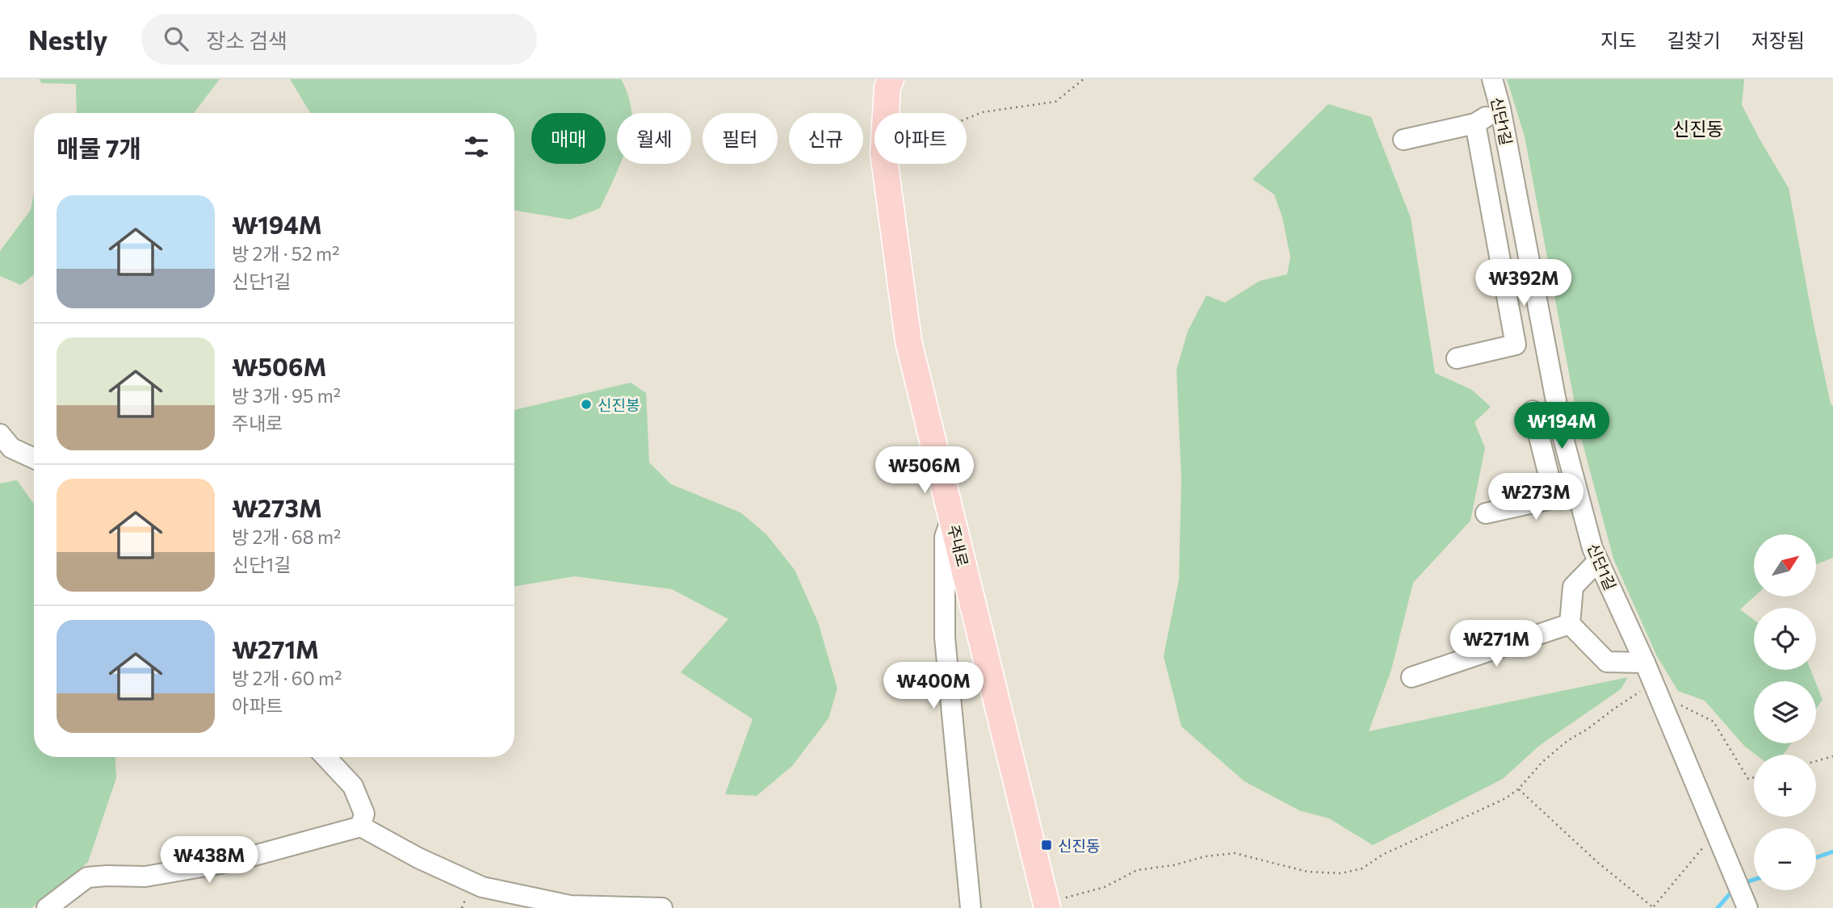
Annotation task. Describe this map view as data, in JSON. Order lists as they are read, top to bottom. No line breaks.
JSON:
{"streets":{"main road":["주내로"],"street":["신단1길"]},"districts":["신진동"],"places":{"other":["신진봉"],"transit":["신진동"]},"north":"top right","page":{"header":"Nestly","search":"장소 검색","nav":["지도","길찾기","저장됨"],"chip":["매매","월세","필터","신규","아파트"],"heading":"매물 7개","list":[{"name":"₩194M","note":"방 2개 · 52 m² · 신단1길"},{"name":"₩506M","note":"방 3개 · 95 m² · 주내로"},{"name":"₩273M","note":"방 2개 · 68 m² · 신단1길"},{"name":"₩271M","note":"방 2개 · 60 m² · 아파트"}],"price":["₩392M","₩194M","₩506M","₩273M","₩271M","₩400M","₩438M"],"map_buttons":["+","−"]}}
